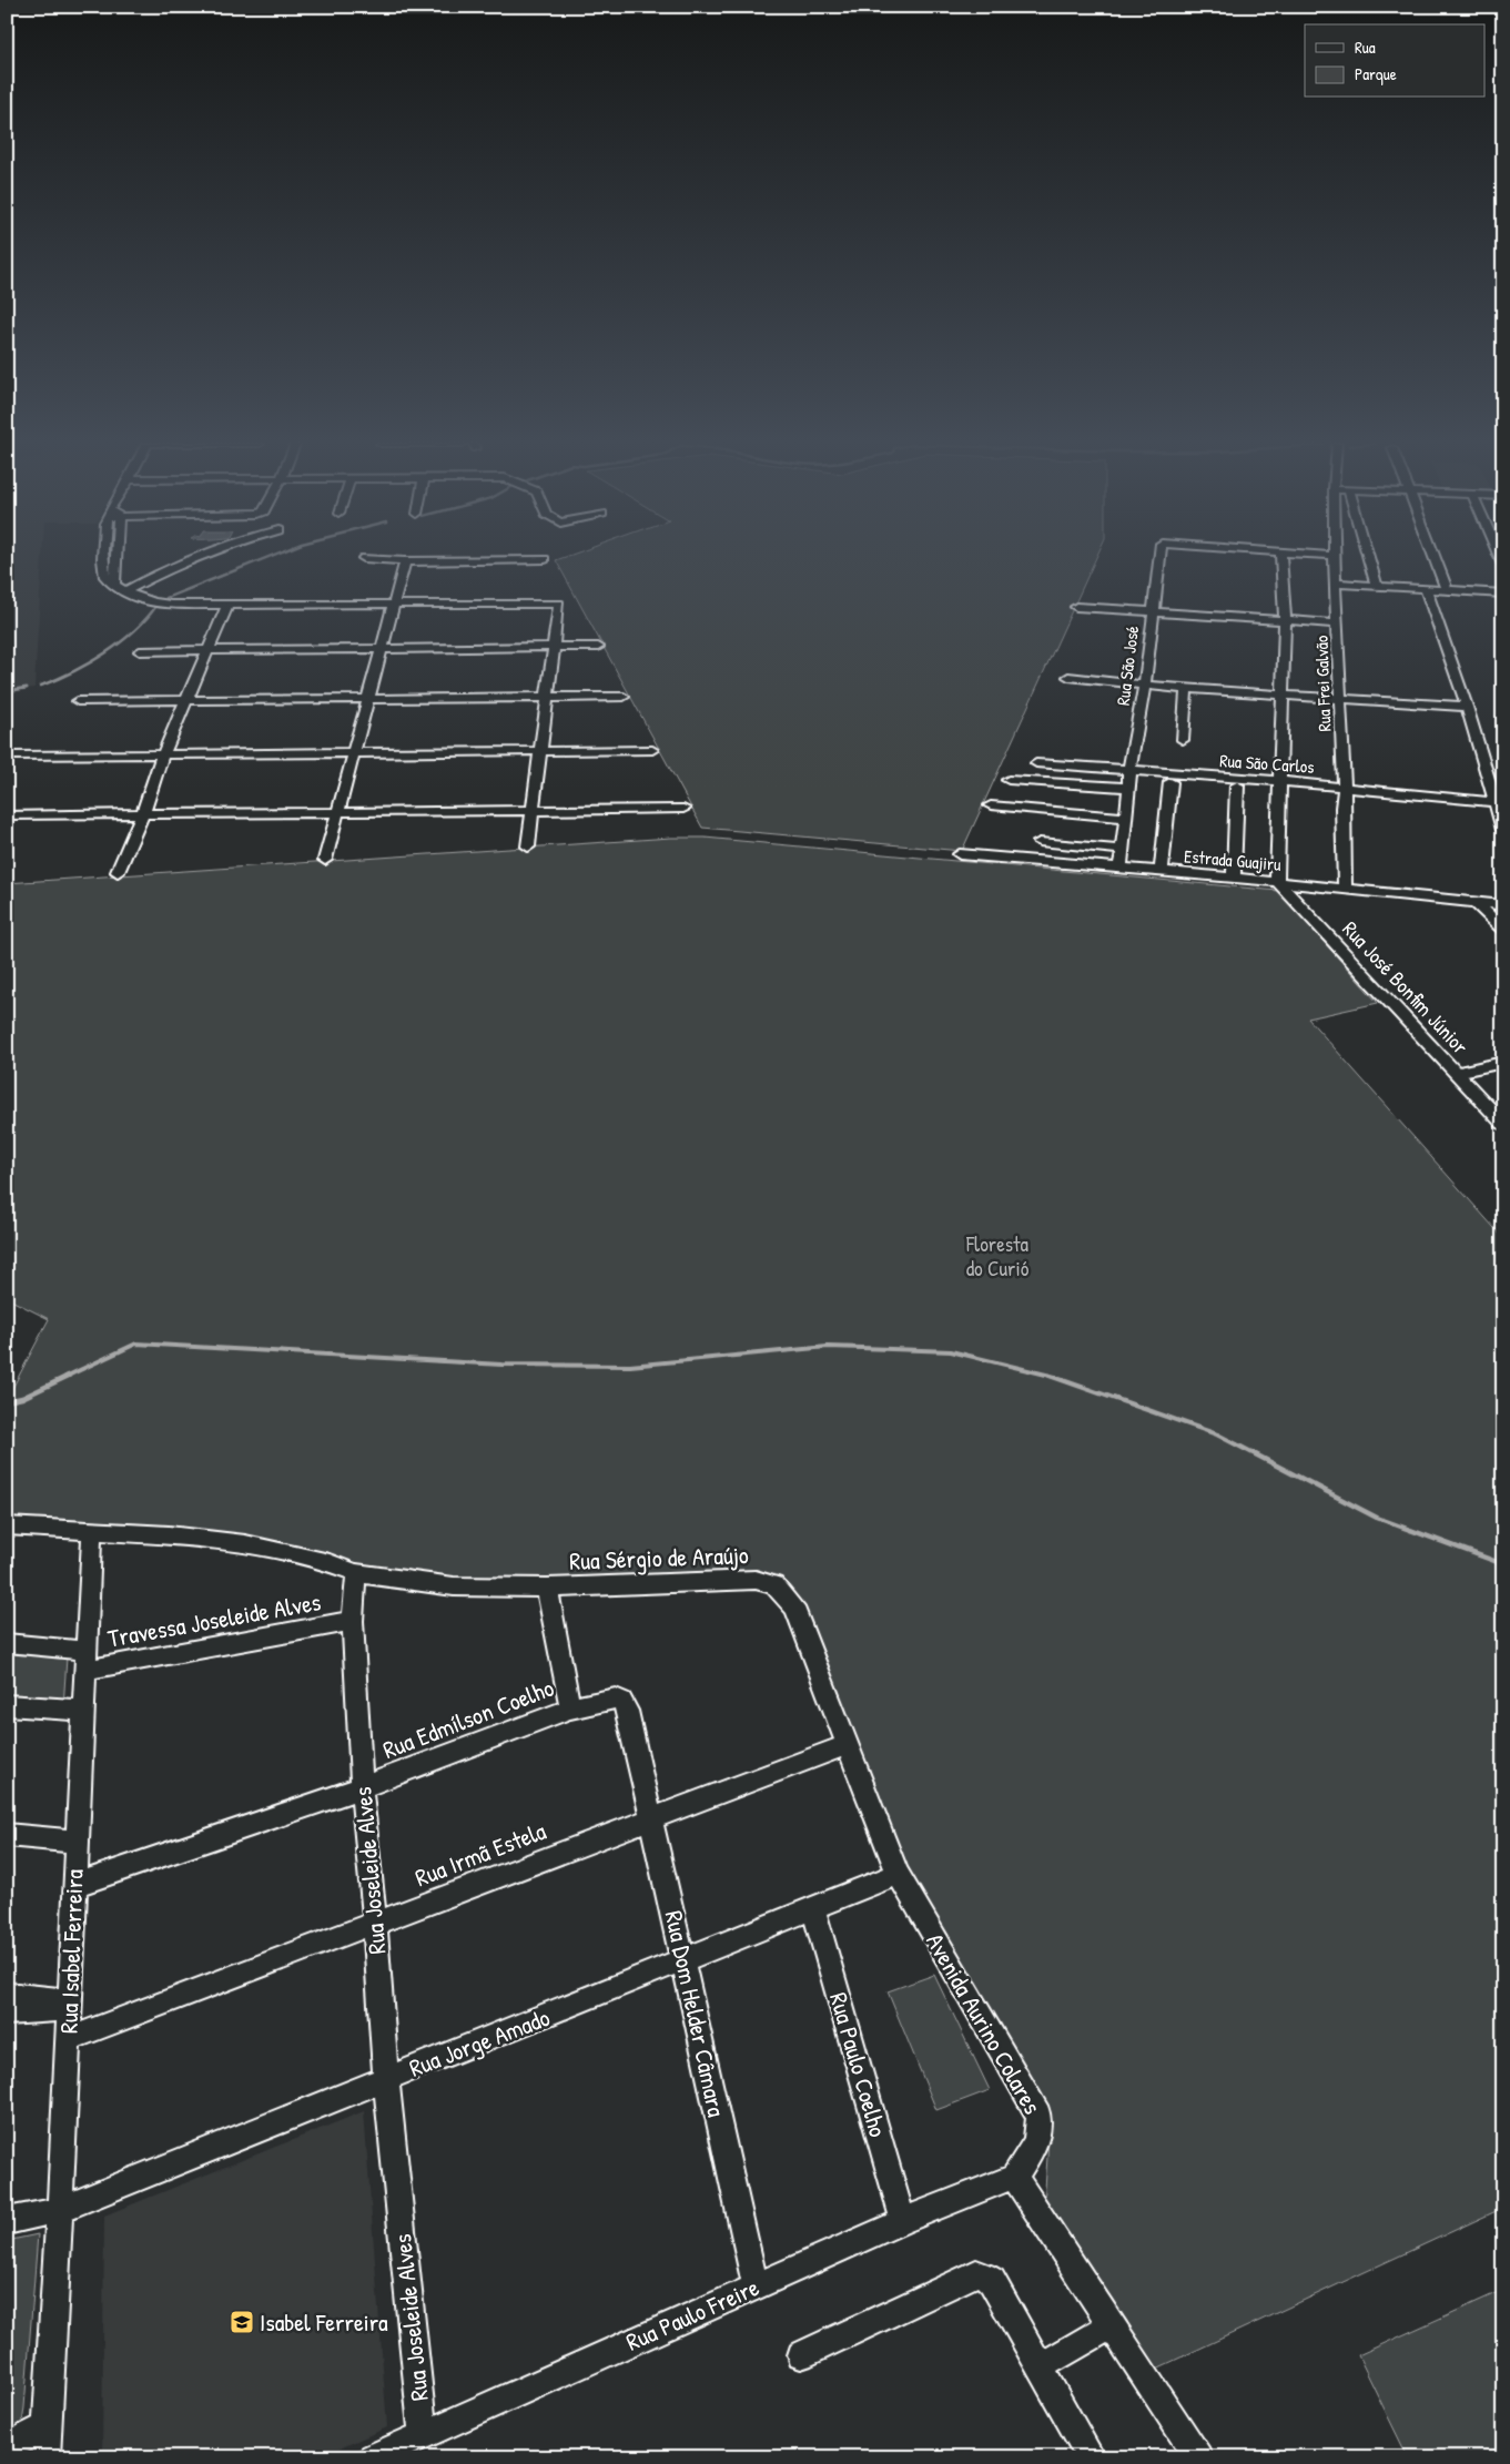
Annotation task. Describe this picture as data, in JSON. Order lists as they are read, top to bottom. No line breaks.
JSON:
{"streets":{"street":["Rua São José","Rua Frei Galvão","Rua São Carlos","Estrada Guajiru","Rua José Bonfim Júnior","Rua Sérgio de Araújo","Travessa Joseleide Alves","Rua Edmílson Coelho","Rua Irmã Estela","Rua Joseleide Alves","Rua Isabel Ferreira","Rua Dom Helder Câmara","Avenida Aurino Colares","Rua Jorge Amado","Rua Paulo Coelho","Rua Paulo Freire"]},"crossings":[["Rua São José","Rua São Carlos"],["Rua São José","Estrada Guajiru"],["Rua Frei Galvão","Rua São Carlos"],["Rua Frei Galvão","Estrada Guajiru"],["Estrada Guajiru","Rua José Bonfim Júnior"],["Rua Sérgio de Araújo","Rua Irmã Estela"],["Rua Sérgio de Araújo","Rua Joseleide Alves"],["Rua Sérgio de Araújo","Avenida Aurino Colares"],["Travessa Joseleide Alves","Rua Joseleide Alves"],["Travessa Joseleide Alves","Rua Isabel Ferreira"],["Rua Edmílson Coelho","Rua Joseleide Alves"],["Rua Edmílson Coelho","Rua Isabel Ferreira"],["Rua Edmílson Coelho","Rua Dom Helder Câmara"],["Rua Irmã Estela","Rua Joseleide Alves"],["Rua Irmã Estela","Rua Isabel Ferreira"],["Rua Irmã Estela","Rua Dom Helder Câmara"],["Rua Irmã Estela","Avenida Aurino Colares"],["Rua Joseleide Alves","Rua Jorge Amado"],["Rua Joseleide Alves","Rua Paulo Freire"],["Rua Isabel Ferreira","Rua Jorge Amado"],["Rua Dom Helder Câmara","Rua Jorge Amado"],["Rua Dom Helder Câmara","Rua Paulo Freire"],["Avenida Aurino Colares","Rua Jorge Amado"],["Avenida Aurino Colares","Rua Paulo Freire"],["Rua Jorge Amado","Rua Paulo Coelho"],["Rua Paulo Coelho","Rua Paulo Freire"]],"parks":["Floresta do Curió"],"places":{"school or university":["Isabel Ferreira"]},"legend":["Rua","Parque"]}
